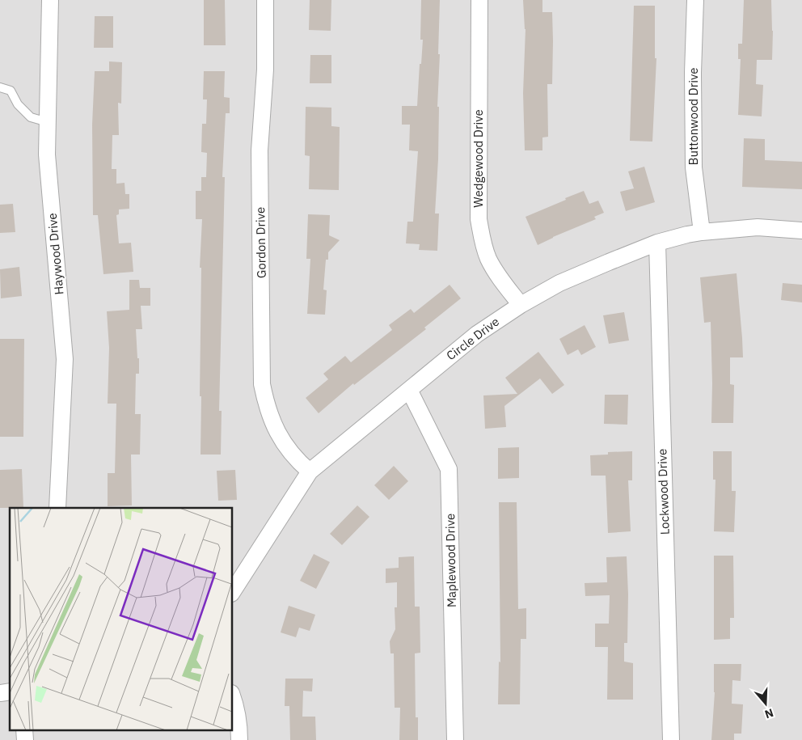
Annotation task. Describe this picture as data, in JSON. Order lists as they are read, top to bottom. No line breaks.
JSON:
{"streets":{"street":["Buttonwood Drive","Wedgewood Drive","Gordon Drive","Haywood Drive","Circle Drive","Lockwood Drive","Maplewood Drive"]},"crossings":[["Buttonwood Drive","Circle Drive"],["Wedgewood Drive","Circle Drive"],["Gordon Drive","Circle Drive"],["Circle Drive","Lockwood Drive"],["Circle Drive","Maplewood Drive"]],"north":"bottom"}
